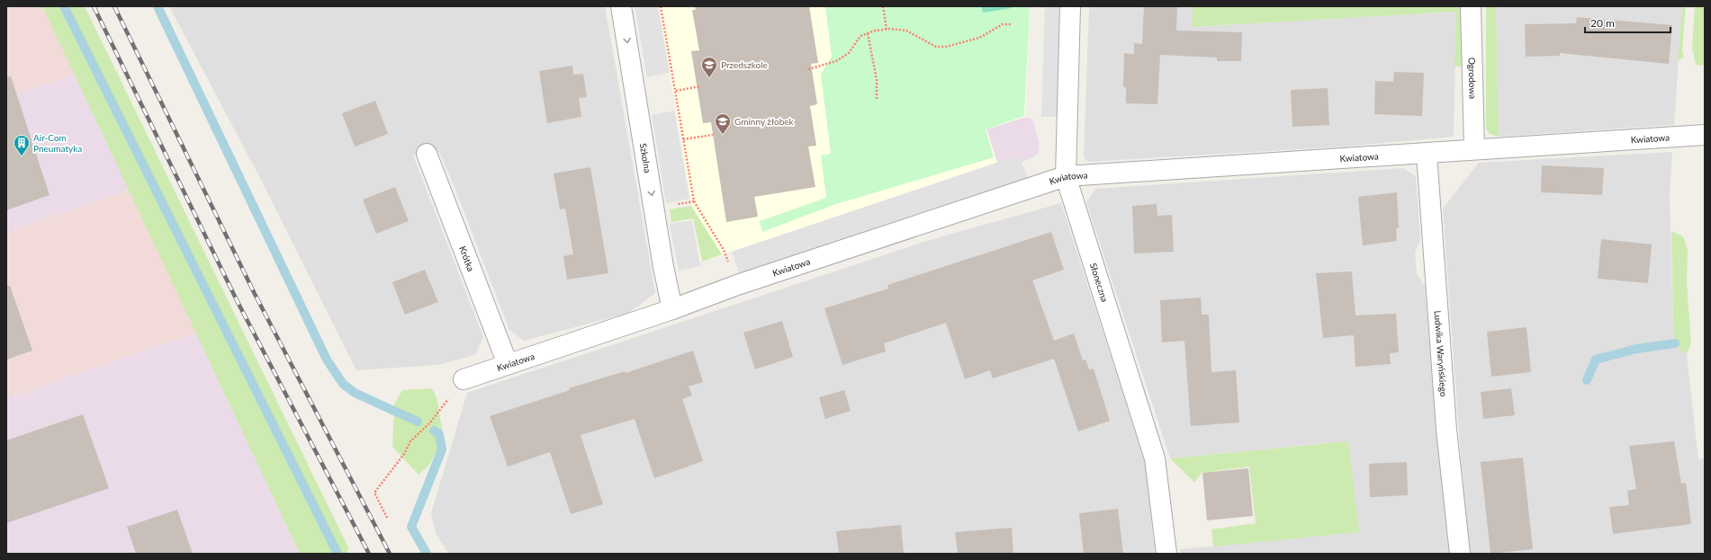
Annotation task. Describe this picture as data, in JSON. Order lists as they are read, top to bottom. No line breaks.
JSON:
{"streets":{"street":["Ogrodowa","Kwiatowa","Szkolna","Krótka","Słoneczna","Ludwika Waryńskiego"]},"crossings":[["Ogrodowa","Kwiatowa"],["Kwiatowa","Szkolna"],["Kwiatowa","Krótka"],["Kwiatowa","Słoneczna"],["Kwiatowa","Ludwika Waryńskiego"]],"one_way":["Szkolna"],"places":{"school or university":["Przedszkole","Gminny żłobek"],"building":["Air-Com Pneumatyka"]},"scale_bar":"20 m"}
